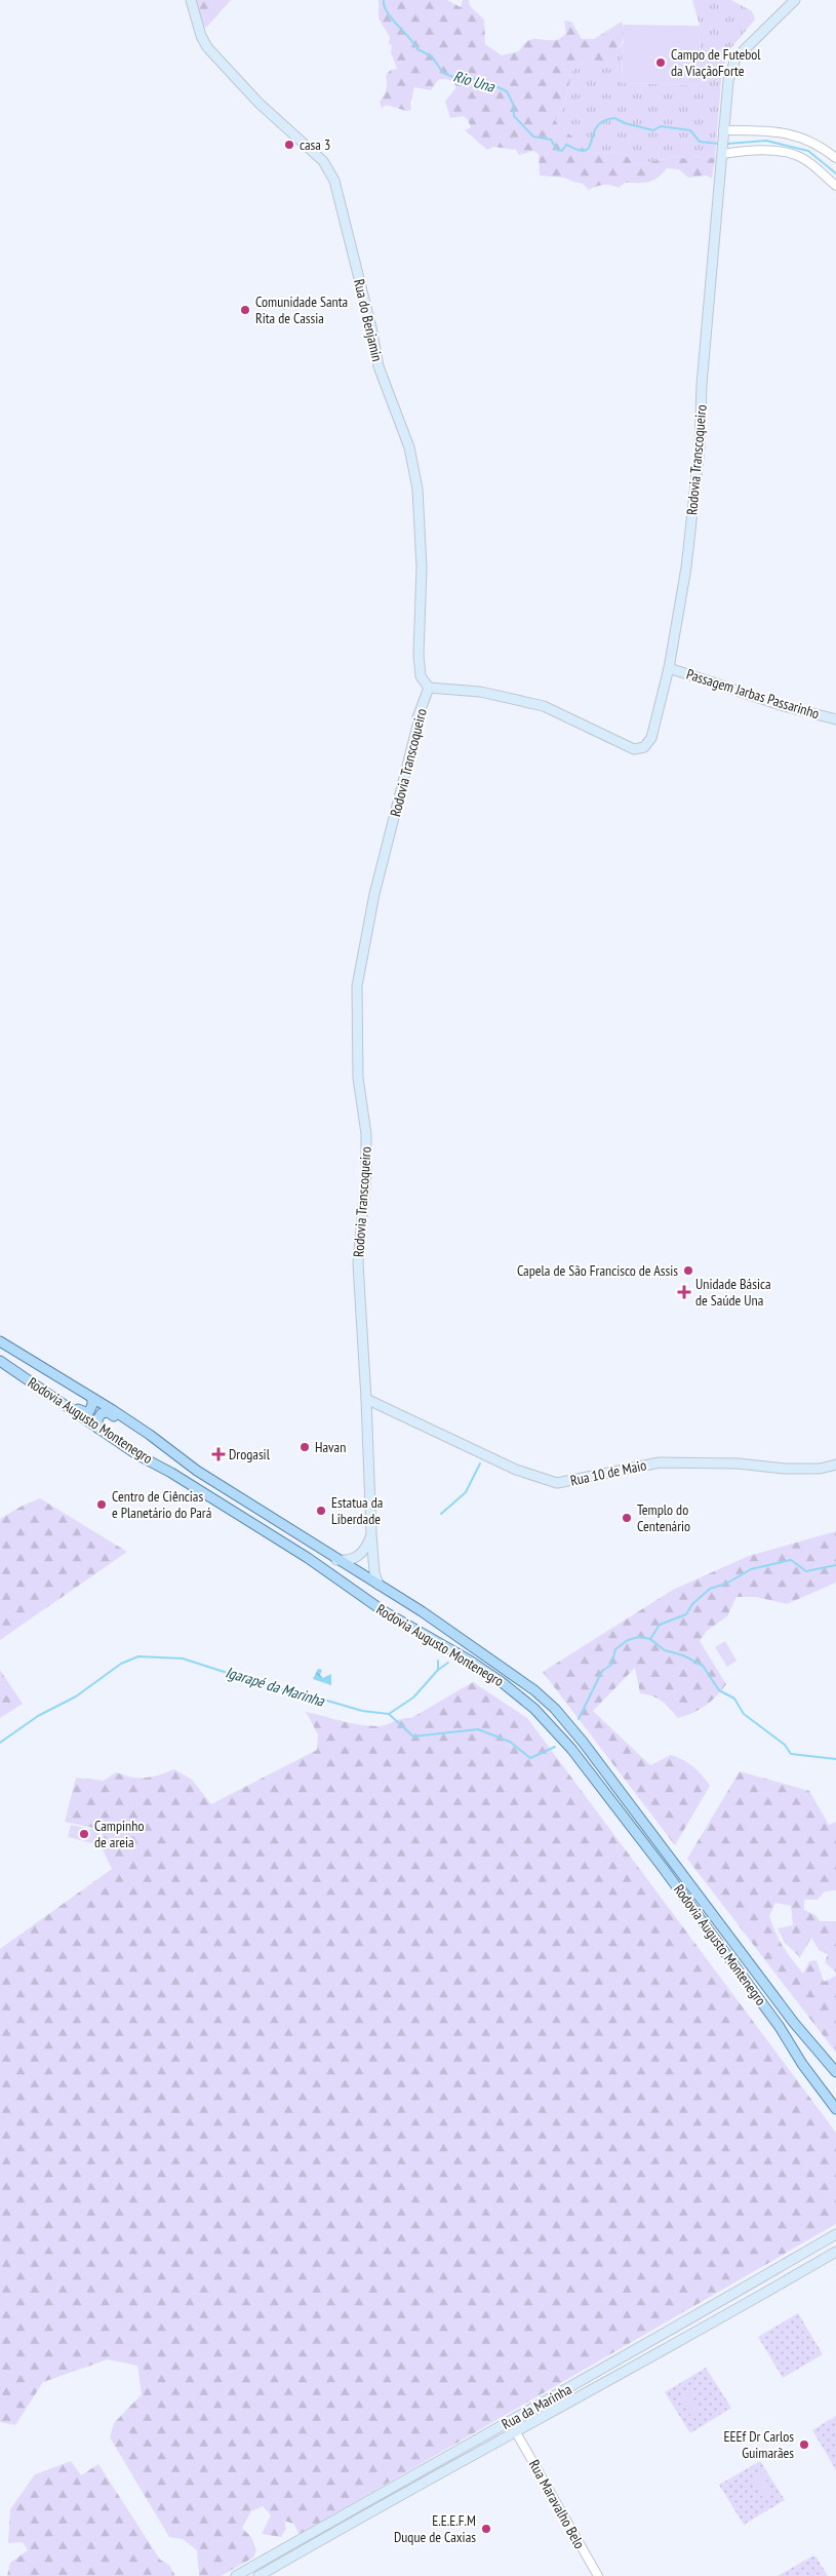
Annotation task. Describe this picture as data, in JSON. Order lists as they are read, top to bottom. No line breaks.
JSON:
{"streets":{"main road":["Rua do Benjamin","Rodovia Transcoqueiro","Passagem Jarbas Passarinho","Rodovia Augusto Montenegro","Rua 10 de Maio","Rua da Marinha"],"street":["Rua Maravalho Belo"]},"crossings":[["Rua do Benjamin","Rodovia Transcoqueiro"],["Rodovia Transcoqueiro","Passagem Jarbas Passarinho"],["Rodovia Transcoqueiro","Rodovia Augusto Montenegro"],["Rodovia Transcoqueiro","Rua 10 de Maio"],["Rua da Marinha","Rua Maravalho Belo"]],"water":["Rio Una","Igarapé da Marinha"],"places":{"other":["Campo de Futebol da ViaçãoForte","casa 3","Comunidade Santa Rita de Cassia","Capela de São Francisco de Assis","Havan","Centro de Ciências e Planetário do Pará","Estatua da Liberdade","Templo do Centenário","Campinho de areia","EEEf Dr Carlos Guimarães","E.E.E.F.M Duque de Caxias"],"health":["Unidade Básica de Saúde Una","Drogasil"]}}
